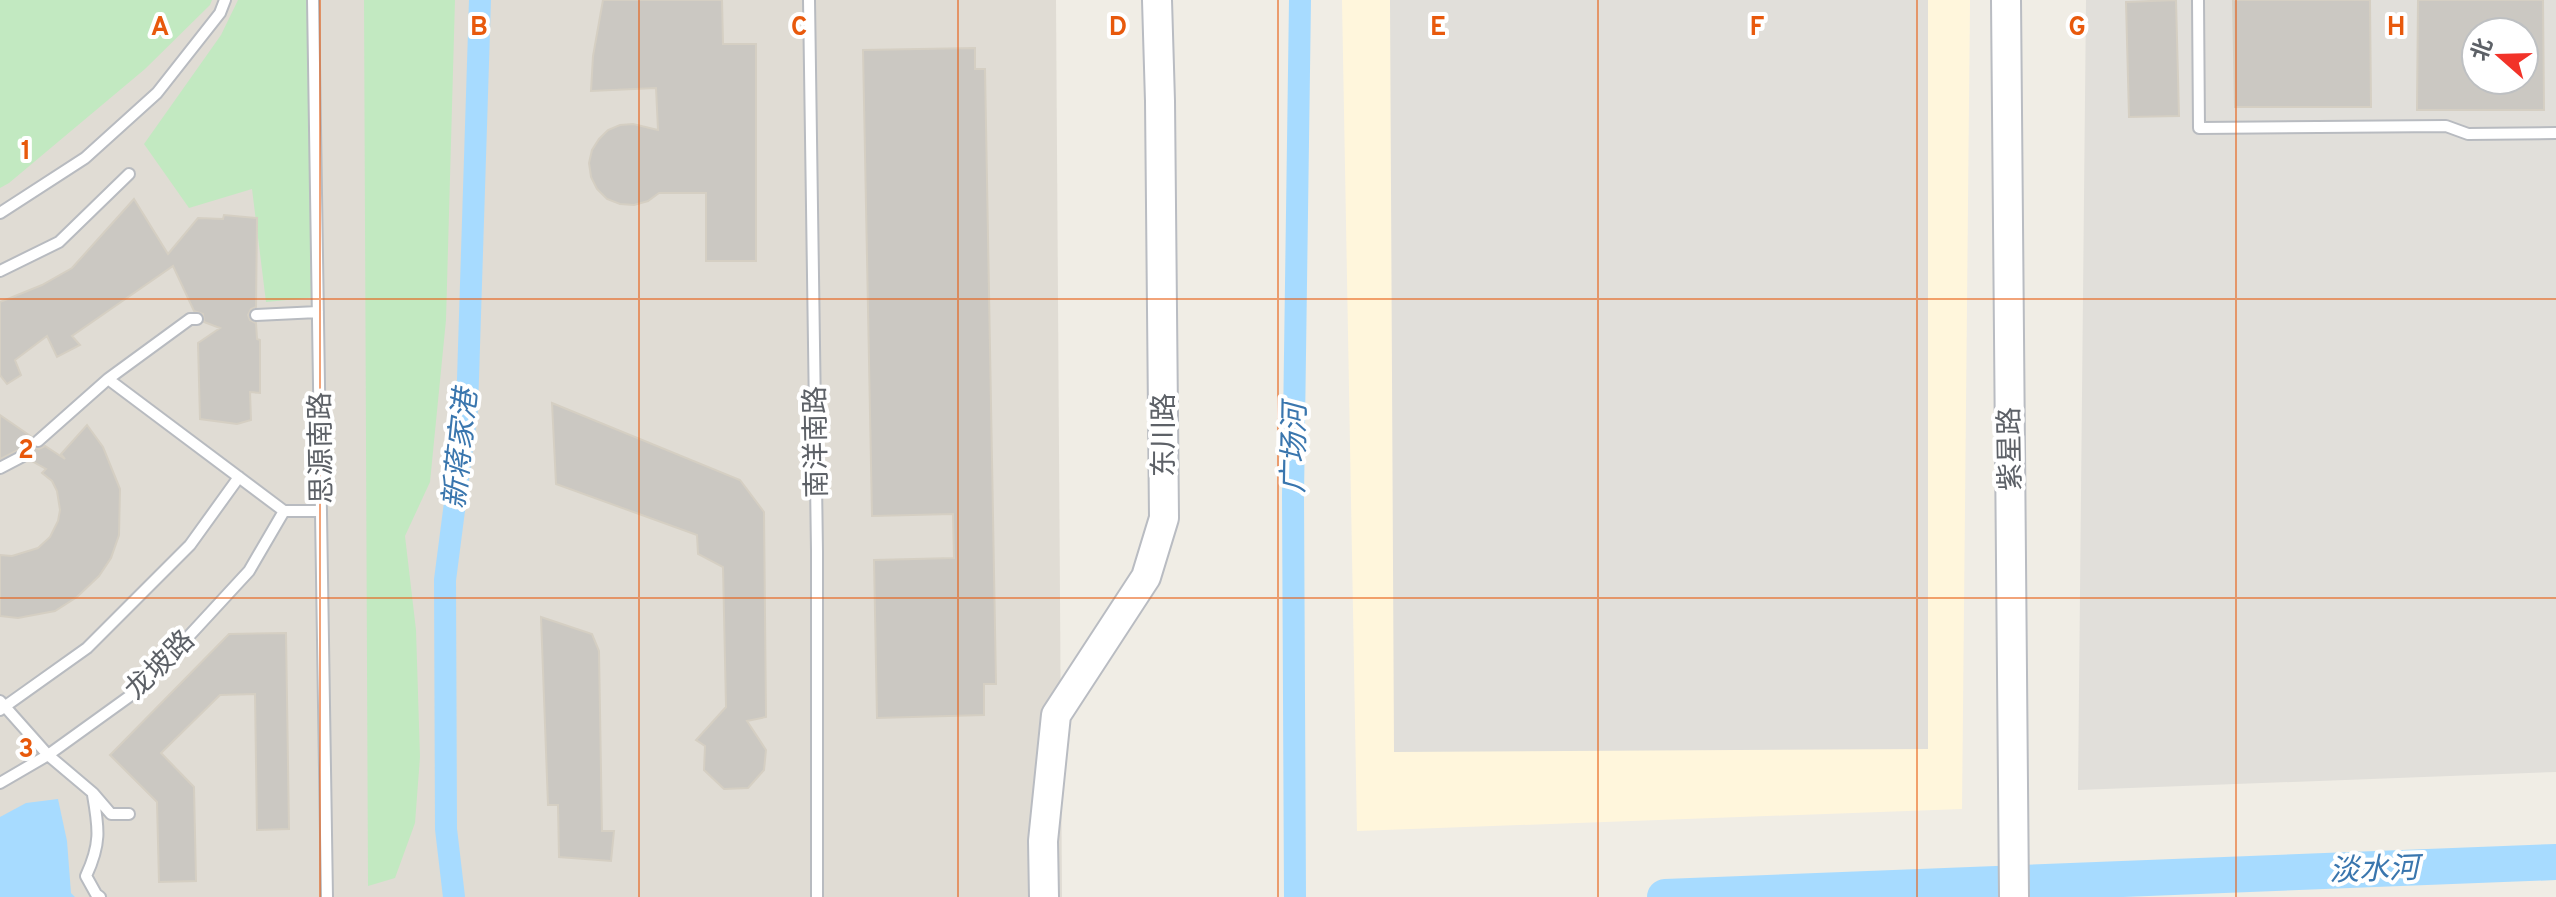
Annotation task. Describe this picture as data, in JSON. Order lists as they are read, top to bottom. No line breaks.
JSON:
{"streets":{"main road":["东川路","紫星路"],"lane":["南洋南路","思源南路","龙坡路"]},"water":["广场河","新蒋家港","淡水河"],"north":"left","grid":{"columns":["A","B","C","D","E","F","G","H"],"rows":["1","2","3"]}}
